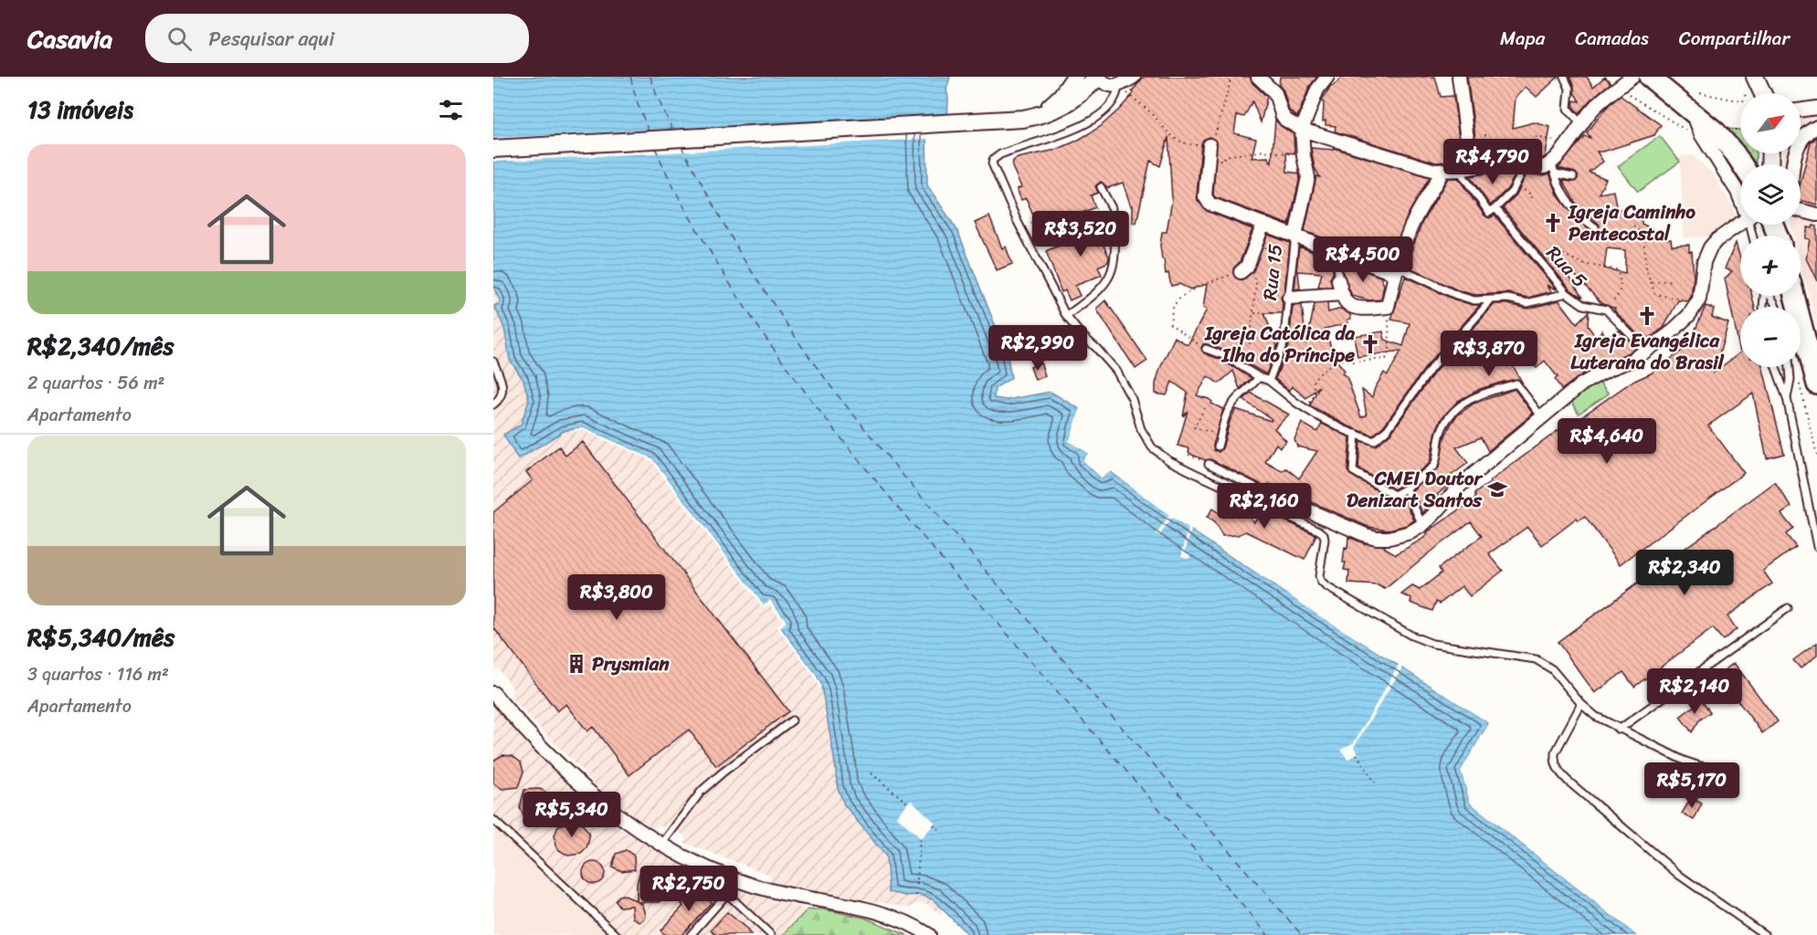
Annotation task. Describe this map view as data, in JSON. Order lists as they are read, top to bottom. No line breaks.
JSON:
{"streets":{"street":["Rua 15"],"lane":["Rua 5"]},"places":{"church":["Igreja Caminho Pentecostal","Igreja Evangélica Luterana do Brasil","Igreja Católica da Ilha do Príncipe"],"school or university":["CMEI Doutor Denizart Santos"],"building":["Prysmian"]},"north":"top right","page":{"header":"Casavia","search":"Pesquisar aqui","nav":["Mapa","Camadas","Compartilhar"],"heading":"13 imóveis","map_buttons":["+","−"],"price":["R$4,790","R$3,520","R$4,500","R$2,990","R$3,870","R$4,640","R$2,160","R$2,340","R$3,800","R$2,140","R$5,170","R$5,340","R$2,750"],"list":[{"name":"R$2,340/mês","note":"2 quartos · 56 m² · Apartamento"},{"name":"R$5,340/mês","note":"3 quartos · 116 m² · Apartamento"}]}}
